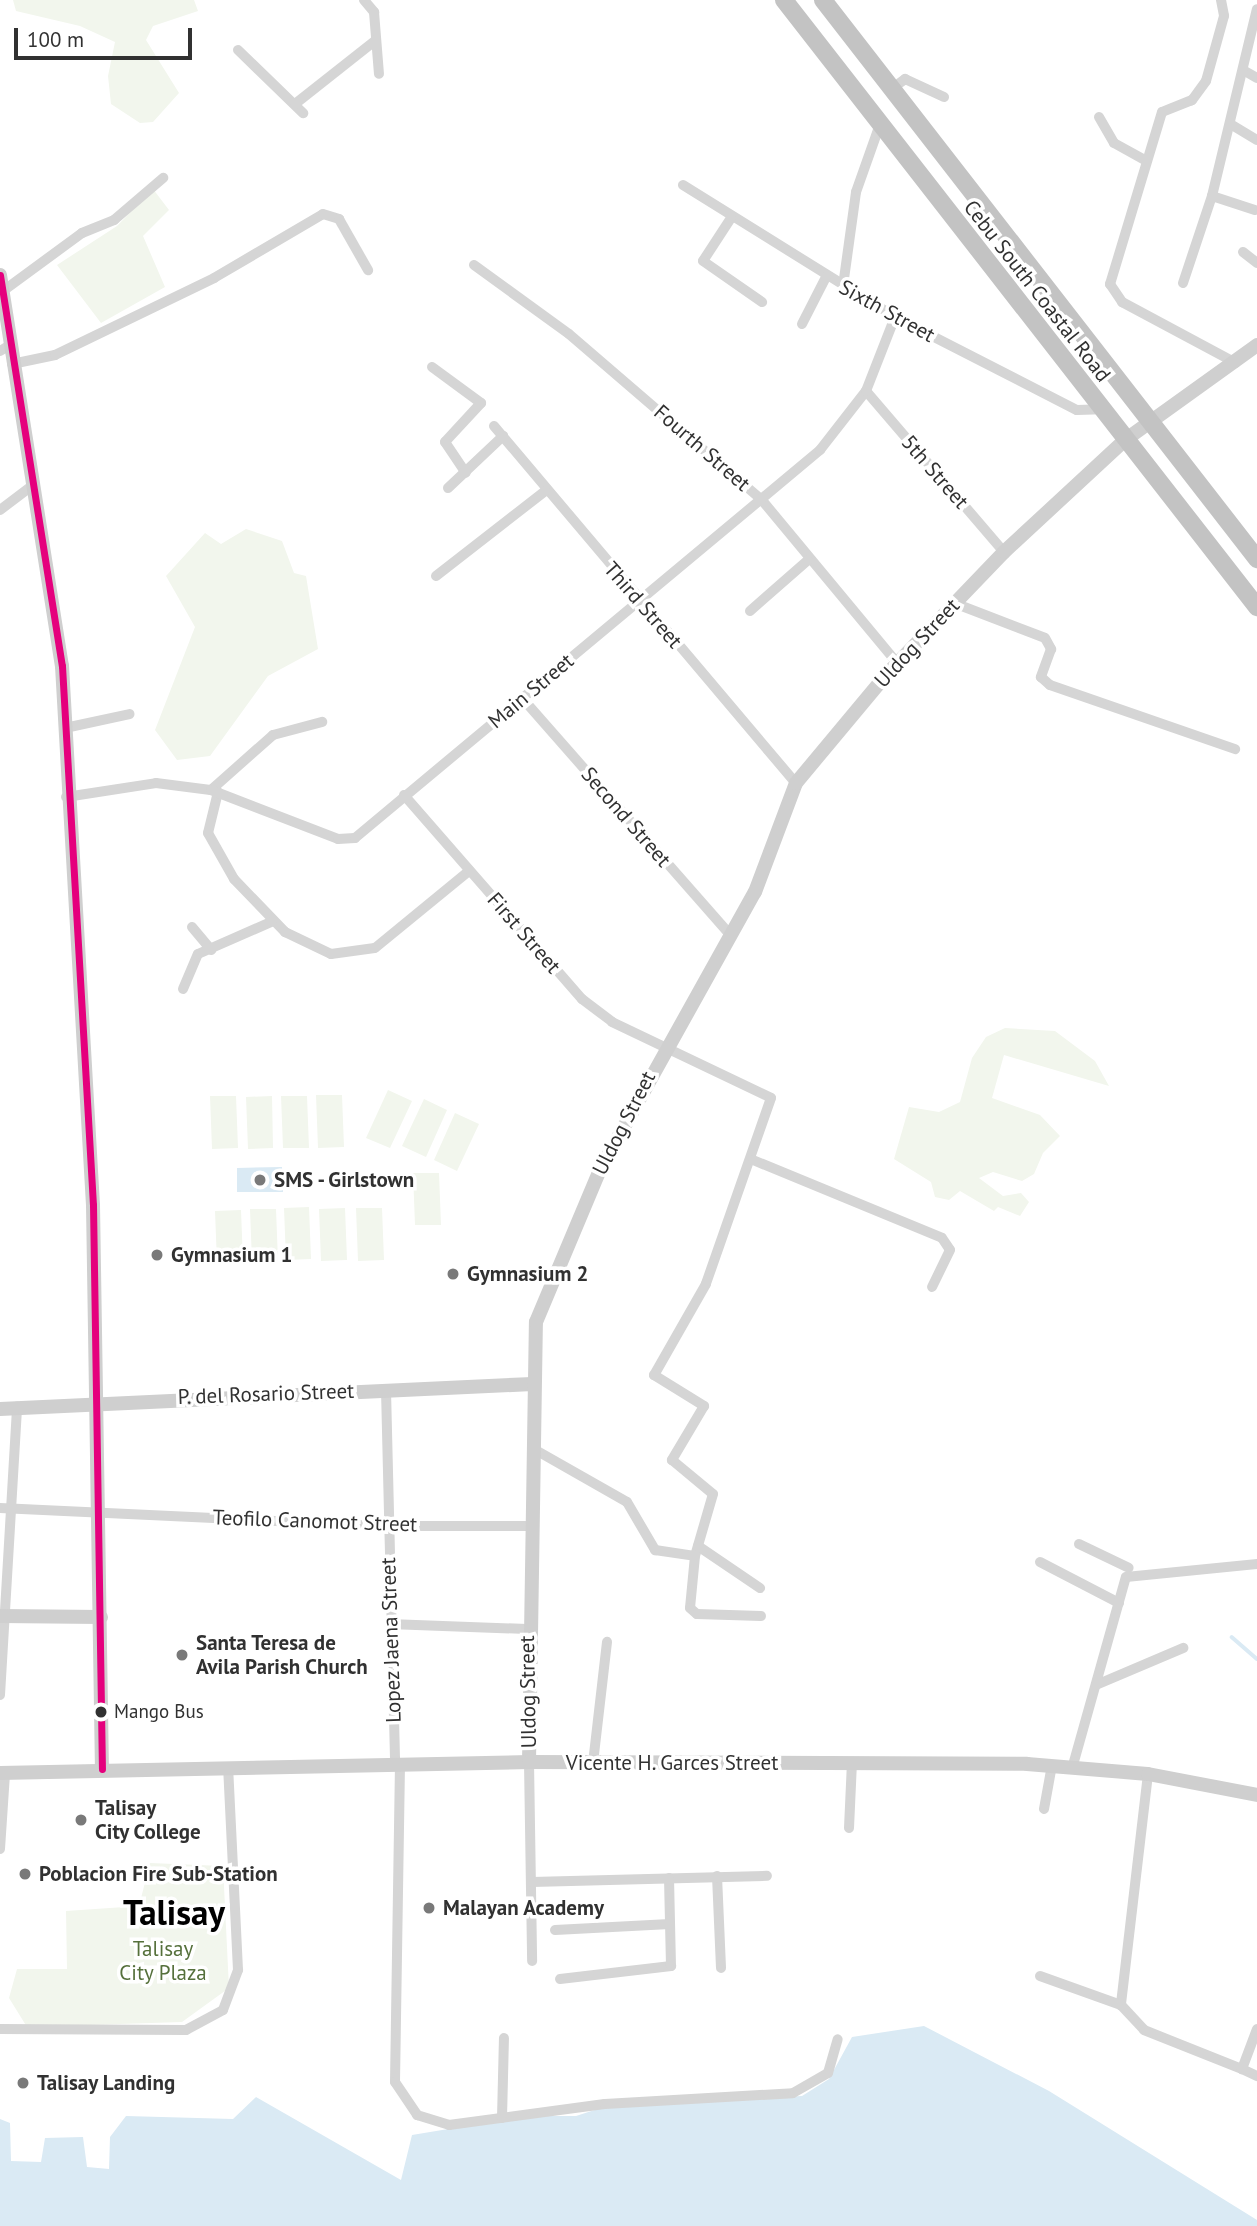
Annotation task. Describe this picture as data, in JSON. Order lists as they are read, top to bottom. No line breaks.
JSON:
{"streets":{"highway":["Cebu South Coastal Road"],"street":["Sixth Street","Fourth Street","5th Street","Third Street","Uldog Street","Main Street","Second Street","First Street","P. del Rosario Street","Teofilo Canomot Street","Lopez Jaena Street","Vicente H. Garces Street"]},"crossings":[["Cebu South Coastal Road","Sixth Street"],["Cebu South Coastal Road","Uldog Street"],["Sixth Street","Main Street"],["Fourth Street","Uldog Street"],["Fourth Street","Main Street"],["5th Street","Uldog Street"],["5th Street","Main Street"],["Third Street","Uldog Street"],["Third Street","Main Street"],["Uldog Street","Second Street"],["Uldog Street","First Street"],["Uldog Street","P. del Rosario Street"],["Uldog Street","Teofilo Canomot Street"],["Uldog Street","Vicente H. Garces Street"],["Main Street","Second Street"],["Main Street","First Street"],["P. del Rosario Street","Lopez Jaena Street"],["Teofilo Canomot Street","Lopez Jaena Street"],["Lopez Jaena Street","Vicente H. Garces Street"]],"districts":["Talisay"],"parks":["Talisay City Plaza"],"places":["SMS - Girlstown","Gymnasium 1","Gymnasium 2","Santa Teresa de Avila Parish Church","Mango Bus","Talisay City College","Poblacion Fire Sub-Station","Malayan Academy","Talisay Landing"],"scale_bar":"100 m"}
